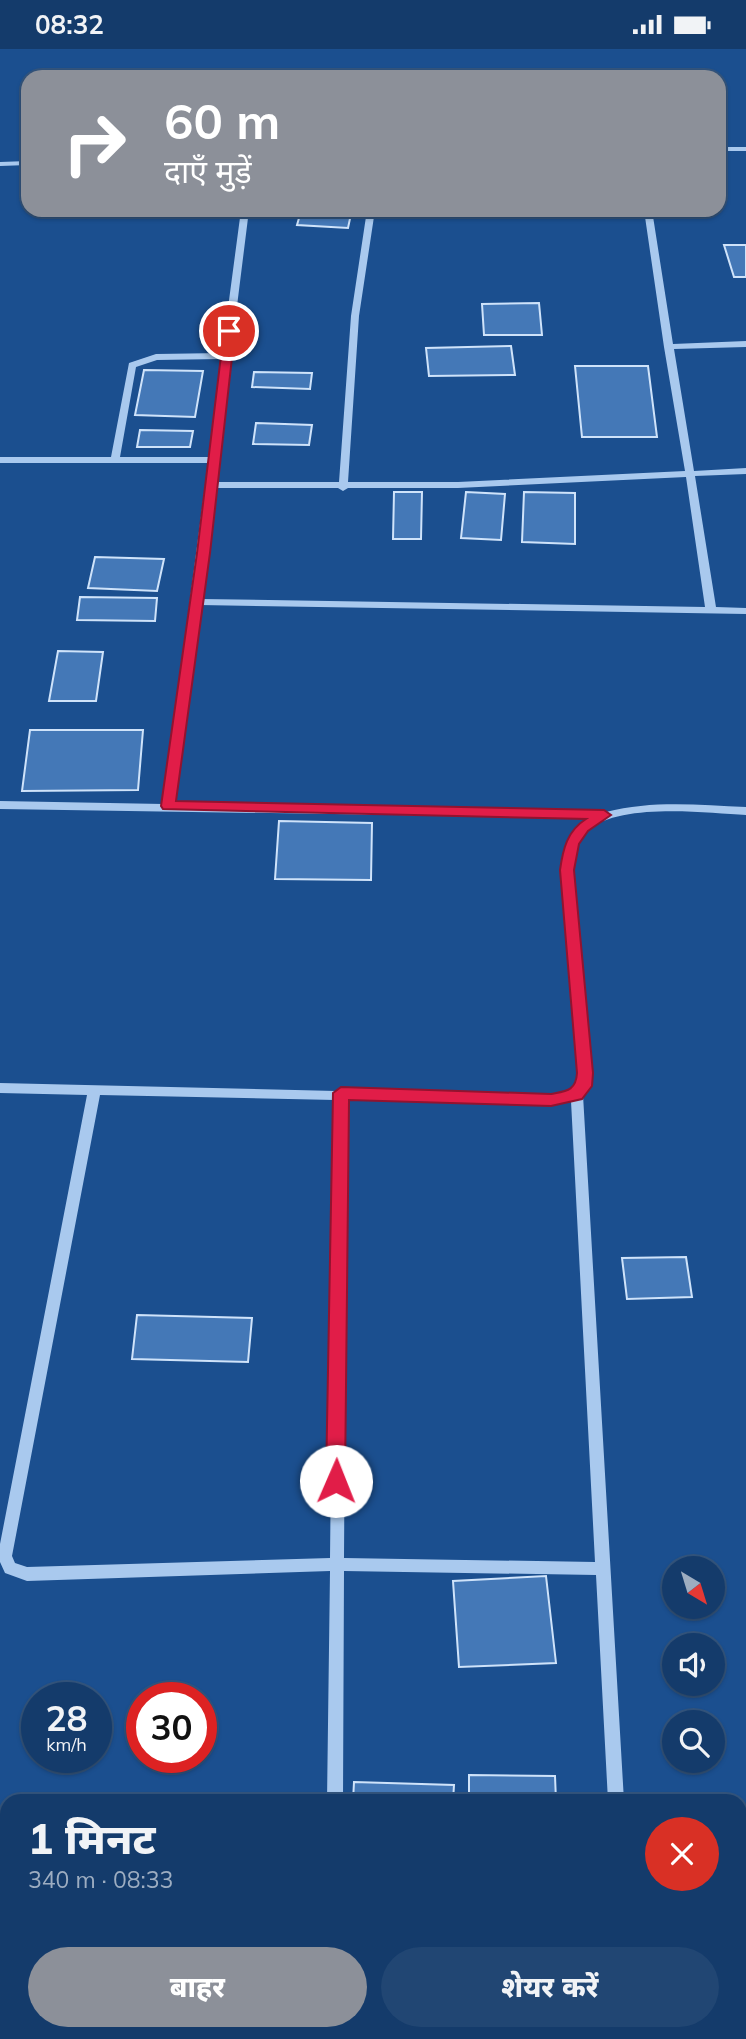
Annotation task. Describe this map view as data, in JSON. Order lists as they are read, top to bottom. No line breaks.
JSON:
{"north":"bottom right","page":{"status":"08:32","turn":["60 m","दाएँ मुड़ें"],"speed":"28 km/h","limit":"30","heading":["1 मिनट","340 m · 08:33"],"buttons":["बाहर","शेयर करें"]}}
